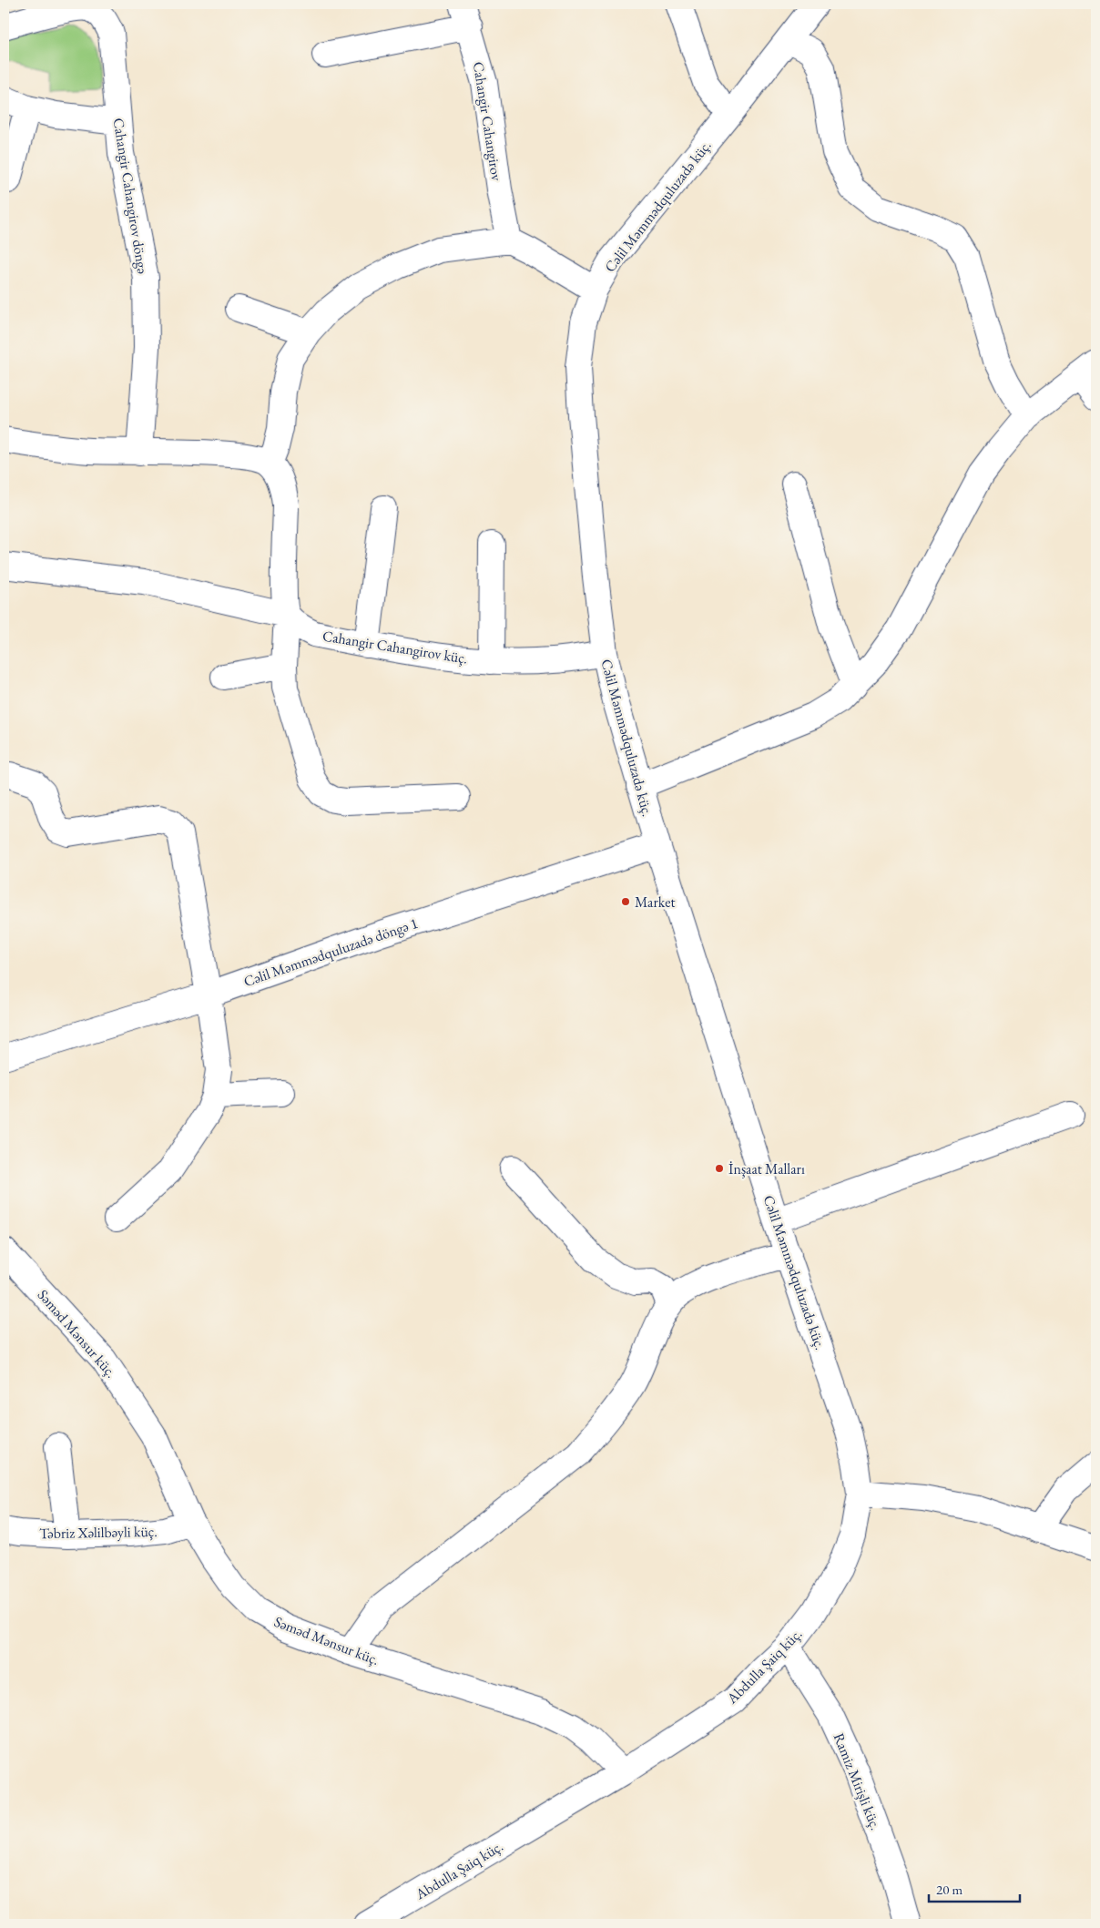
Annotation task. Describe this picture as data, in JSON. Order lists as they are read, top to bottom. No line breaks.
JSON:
{"streets":{"street":["Cahangir Cahangirov","Cahangir Cahangirov döngə","Cəlil Məmmədquluzadə küç.","Cahangir Cahangirov küç.","Cəlil Məmmədquluzadə döngə 1","Səməd Mənsur küç.","Təbriz Xəlilbəyli küç.","Abdulla Şaiq küç.","Ramiz Mirişli küç."]},"crossings":[["Cəlil Məmmədquluzadə küç.","Cahangir Cahangirov küç."],["Cəlil Məmmədquluzadə küç.","Cəlil Məmmədquluzadə döngə 1"],["Cəlil Məmmədquluzadə küç.","Abdulla Şaiq küç."],["Səməd Mənsur küç.","Təbriz Xəlilbəyli küç."],["Səməd Mənsur küç.","Abdulla Şaiq küç."],["Abdulla Şaiq küç.","Ramiz Mirişli küç."]],"places":["Market","İnşaat Malları"],"scale_bar":"20 m"}
